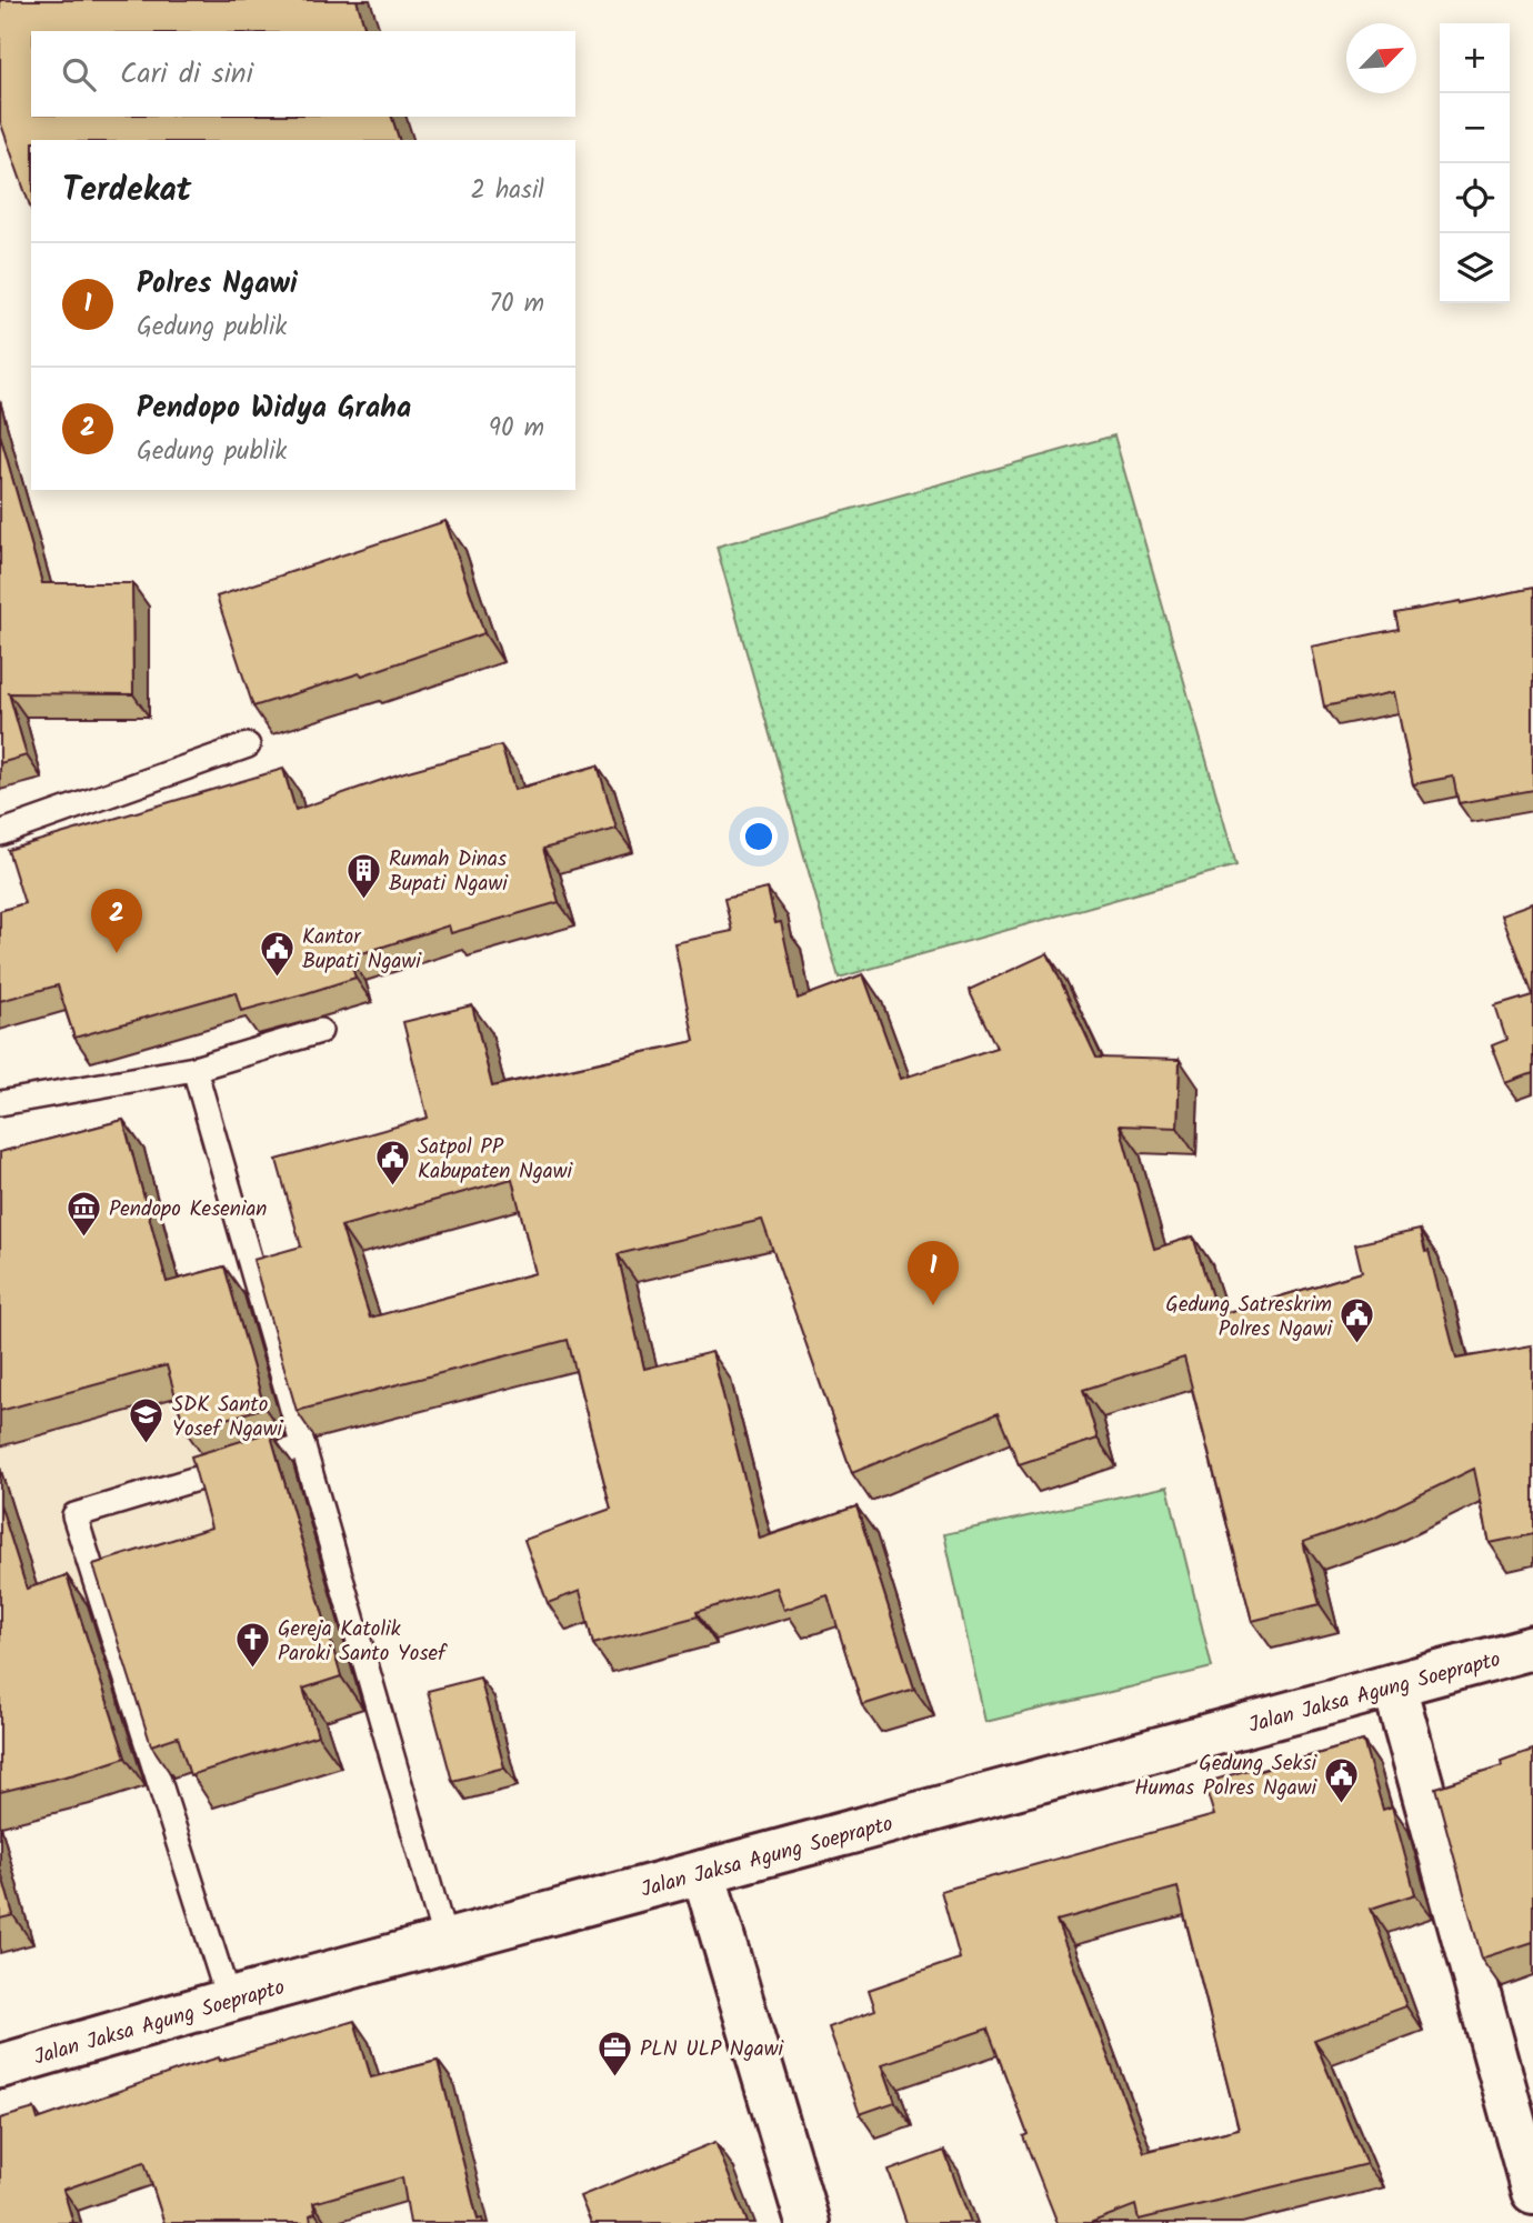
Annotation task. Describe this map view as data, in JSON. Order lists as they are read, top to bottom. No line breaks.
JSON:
{"streets":{"main road":["Jalan Jaksa Agung Soeprapto"]},"places":{"building":["Rumah Dinas Bupati Ngawi"],"public building":["Kantor Bupati Ngawi","Satpol PP Kabupaten Ngawi","Gedung Satreskrim Polres Ngawi","Gedung Seksi Humas Polres Ngawi"],"museum":["Pendopo Kesenian"],"school or university":["SDK Santo Yosef Ngawi"],"church":["Gereja Katolik Paroki Santo Yosef"],"office":["PLN ULP Ngawi"]},"north":"top right","page":{"map_buttons":["+","−"],"search":"Cari di sini","heading":["Terdekat","2 hasil"],"list":[{"mark":"1","name":"Polres Ngawi","note":"Gedung publik","value":"70 m"},{"mark":"2","name":"Pendopo Widya Graha","note":"Gedung publik","value":"90 m"}],"pins":["2","1"]}}
